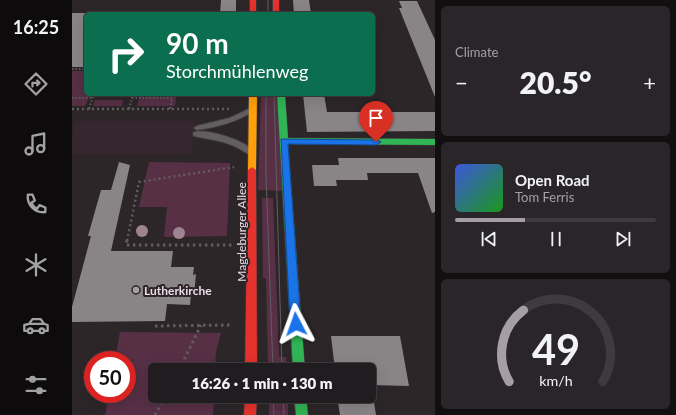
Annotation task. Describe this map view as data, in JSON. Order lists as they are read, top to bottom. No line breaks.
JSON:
{"streets":{"main road":["Magdeburger Allee"]},"places":["Lutherkirche"],"page":{"tabs":"16:25","tile":"Climate","turn":["90 m","Storchmühlenweg"],"heat":["−","20.5°","+"],"song":["Open Road","Tom Ferris"],"limit":"50","trip":"16:26 · 1 min · 130 m","gauge":["49","km/h"]}}
